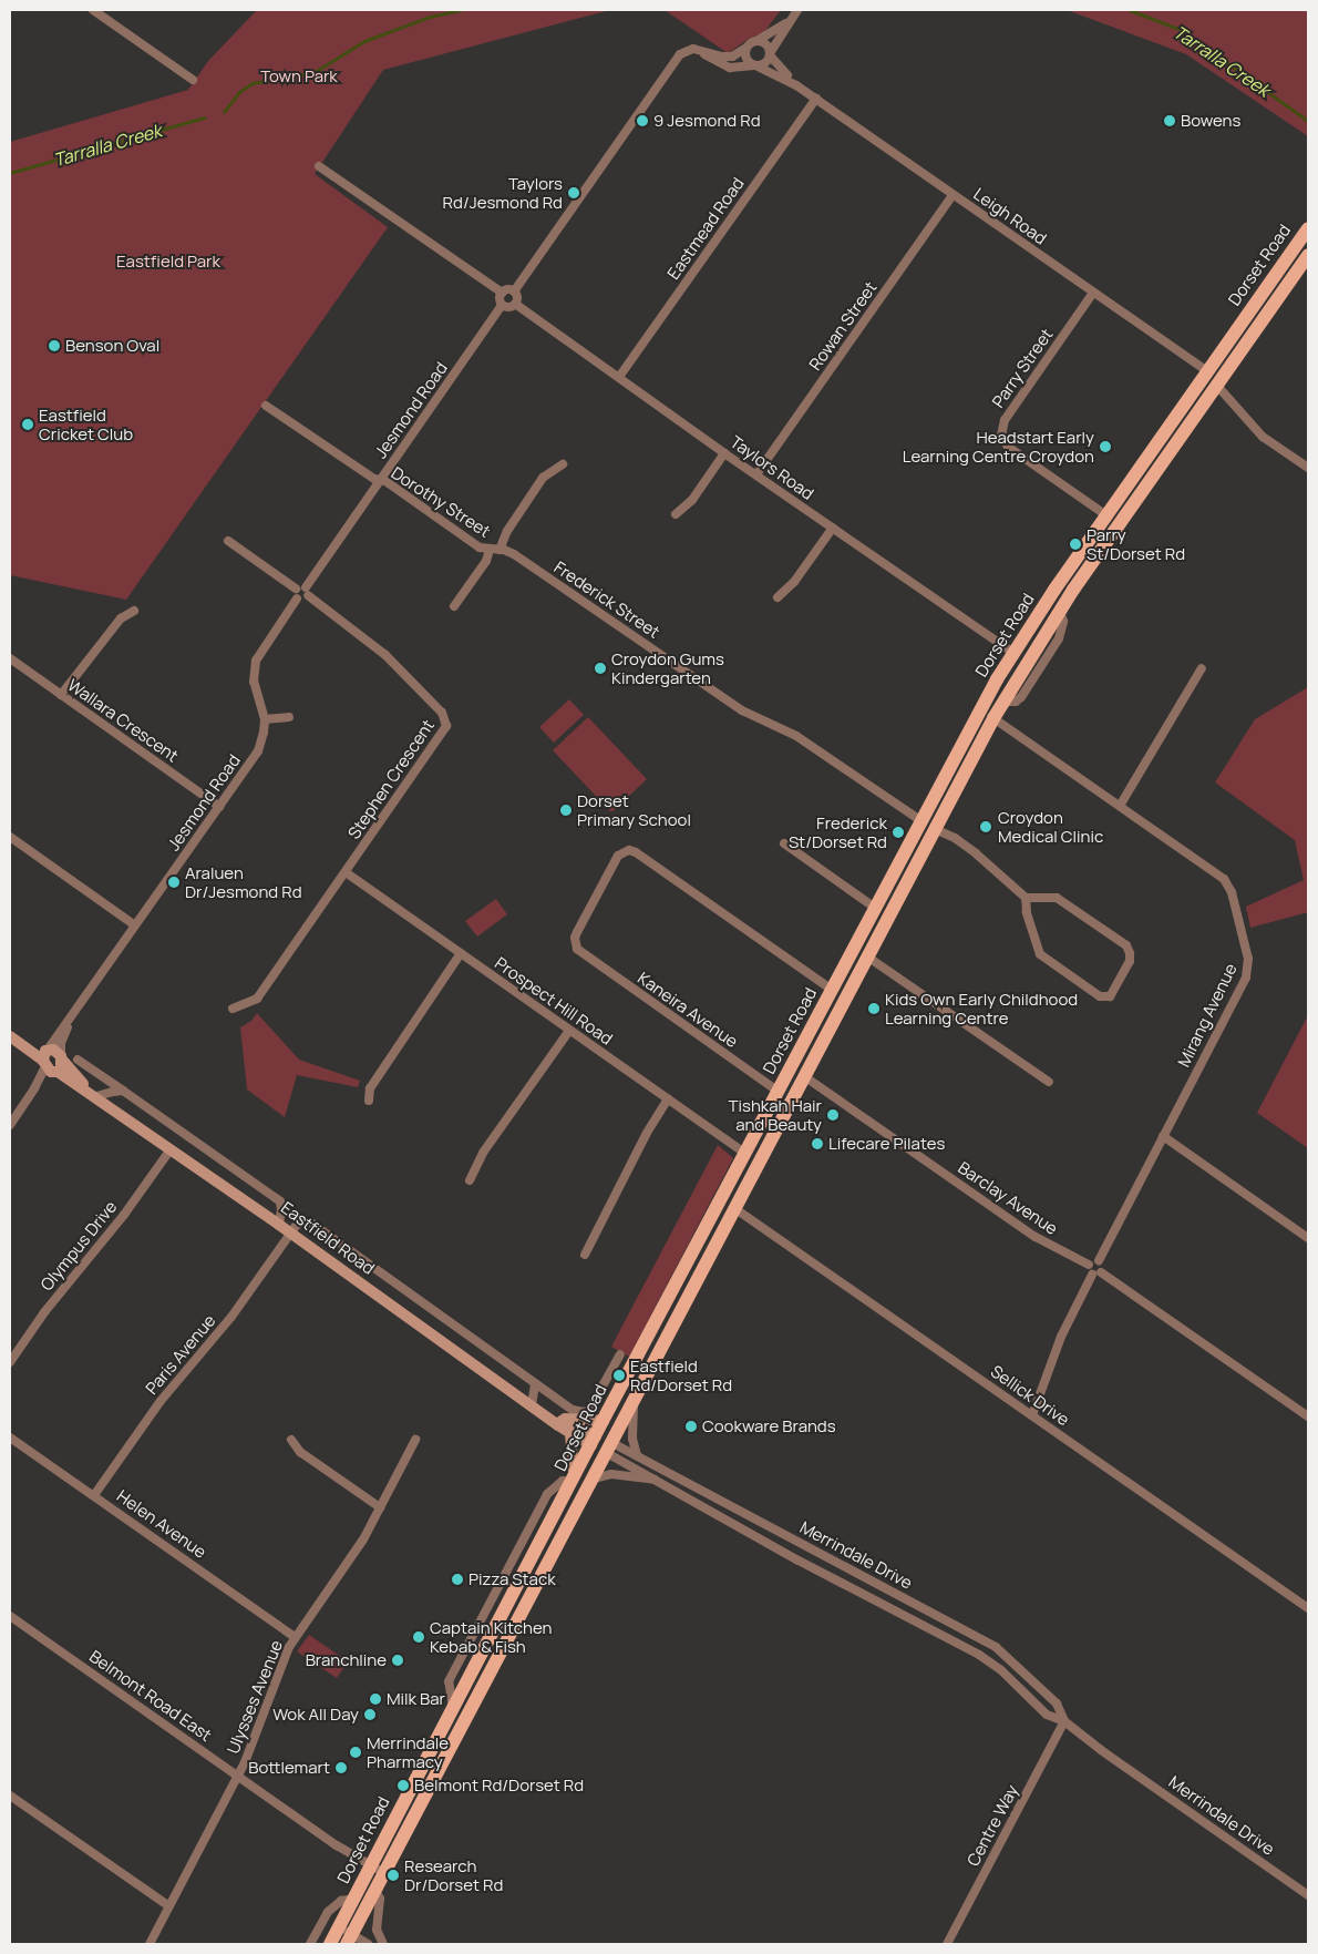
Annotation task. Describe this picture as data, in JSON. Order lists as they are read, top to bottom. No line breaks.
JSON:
{"streets":{"main road":["Dorset Road","Eastfield Road"],"street":["Leigh Road","Eastmead Road","Rowan Street","Parry Street","Jesmond Road","Taylors Road","Dorothy Street","Frederick Street","Wallara Crescent","Stephen Crescent","Prospect Hill Road","Kaneira Avenue","Mirang Avenue","Barclay Avenue","Olympus Drive","Paris Avenue","Sellick Drive","Helen Avenue","Merrindale Drive","Belmont Road East","Ulysses Avenue","Centre Way"]},"crossings":[["Leigh Road","Eastmead Road"],["Leigh Road","Dorset Road"],["Leigh Road","Rowan Street"],["Leigh Road","Parry Street"],["Eastmead Road","Taylors Road"],["Dorset Road","Parry Street"],["Dorset Road","Taylors Road"],["Dorset Road","Frederick Street"],["Dorset Road","Prospect Hill Road"],["Dorset Road","Kaneira Avenue"],["Dorset Road","Mirang Avenue"],["Dorset Road","Barclay Avenue"],["Dorset Road","Eastfield Road"],["Dorset Road","Sellick Drive"],["Dorset Road","Merrindale Drive"],["Dorset Road","Belmont Road East"],["Rowan Street","Taylors Road"],["Jesmond Road","Taylors Road"],["Jesmond Road","Dorothy Street"],["Jesmond Road","Wallara Crescent"],["Jesmond Road","Stephen Crescent"],["Jesmond Road","Eastfield Road"],["Dorothy Street","Frederick Street"],["Stephen Crescent","Prospect Hill Road"],["Mirang Avenue","Barclay Avenue"],["Eastfield Road","Olympus Drive"],["Eastfield Road","Paris Avenue"],["Eastfield Road","Merrindale Drive"],["Paris Avenue","Helen Avenue"],["Helen Avenue","Ulysses Avenue"],["Merrindale Drive","Centre Way"],["Belmont Road East","Ulysses Avenue"]],"water":["Tarralla Creek"],"parks":["Town Park","Eastfield Park"],"places":["9 Jesmond Rd","Bowens","Taylors Rd/Jesmond Rd","Benson Oval","Eastfield Cricket Club","Headstart Early Learning Centre Croydon","Parry St/Dorset Rd","Croydon Gums Kindergarten","Dorset Primary School","Croydon Medical Clinic","Frederick St/Dorset Rd","Araluen Dr/Jesmond Rd","Kids Own Early Childhood Learning Centre","Tishkah Hair and Beauty","Lifecare Pilates","Eastfield Rd/Dorset Rd","Cookware Brands","Pizza Stack","Captain Kitchen Kebab & Fish","Branchline","Milk Bar","Wok All Day","Merrindale Pharmacy","Bottlemart","Belmont Rd/Dorset Rd","Research Dr/Dorset Rd"]}
